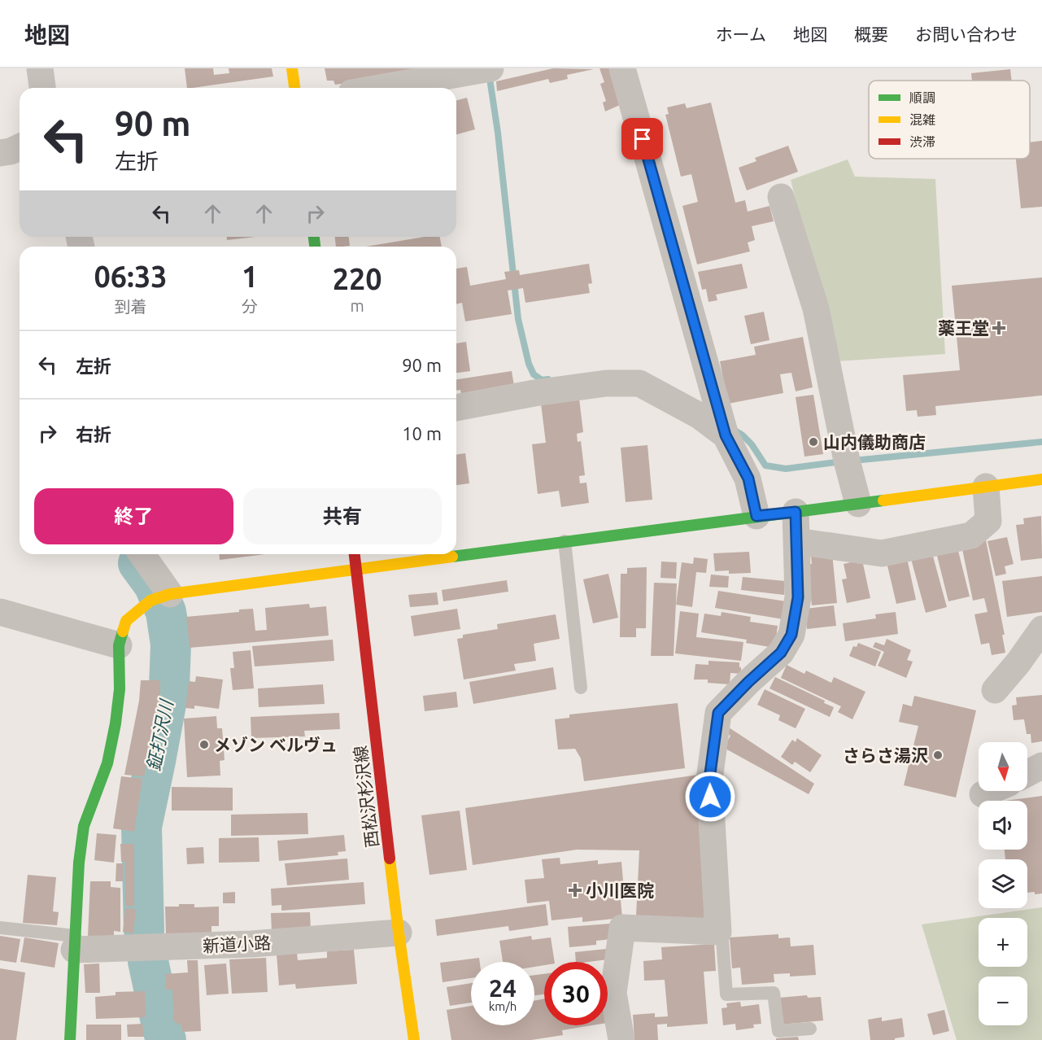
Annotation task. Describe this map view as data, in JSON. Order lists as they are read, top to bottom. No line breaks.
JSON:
{"streets":{"street":["西松沢杉沢線","新道小路"]},"crossings":[["西松沢杉沢線","新道小路"]],"water":["鉦打沢川"],"places":{"health":["薬王堂","小川医院"],"other":["山内儀助商店","メゾン ベルヴュ","さらさ湯沢"]},"legend":["順調","混雑","渋滞"],"north":"bottom","page":{"header":"地図","nav":["ホーム","地図","概要","お問い合わせ"],"turn":["90 m","左折"],"eta":["06:33","到着","1","分","220","m"],"list":[{"name":"左折","value":"90 m"},{"name":"右折","value":"10 m"}],"buttons":["終了","共有"],"map_buttons":["+","−"],"speed":"24 km/h","limit":"30"}}
